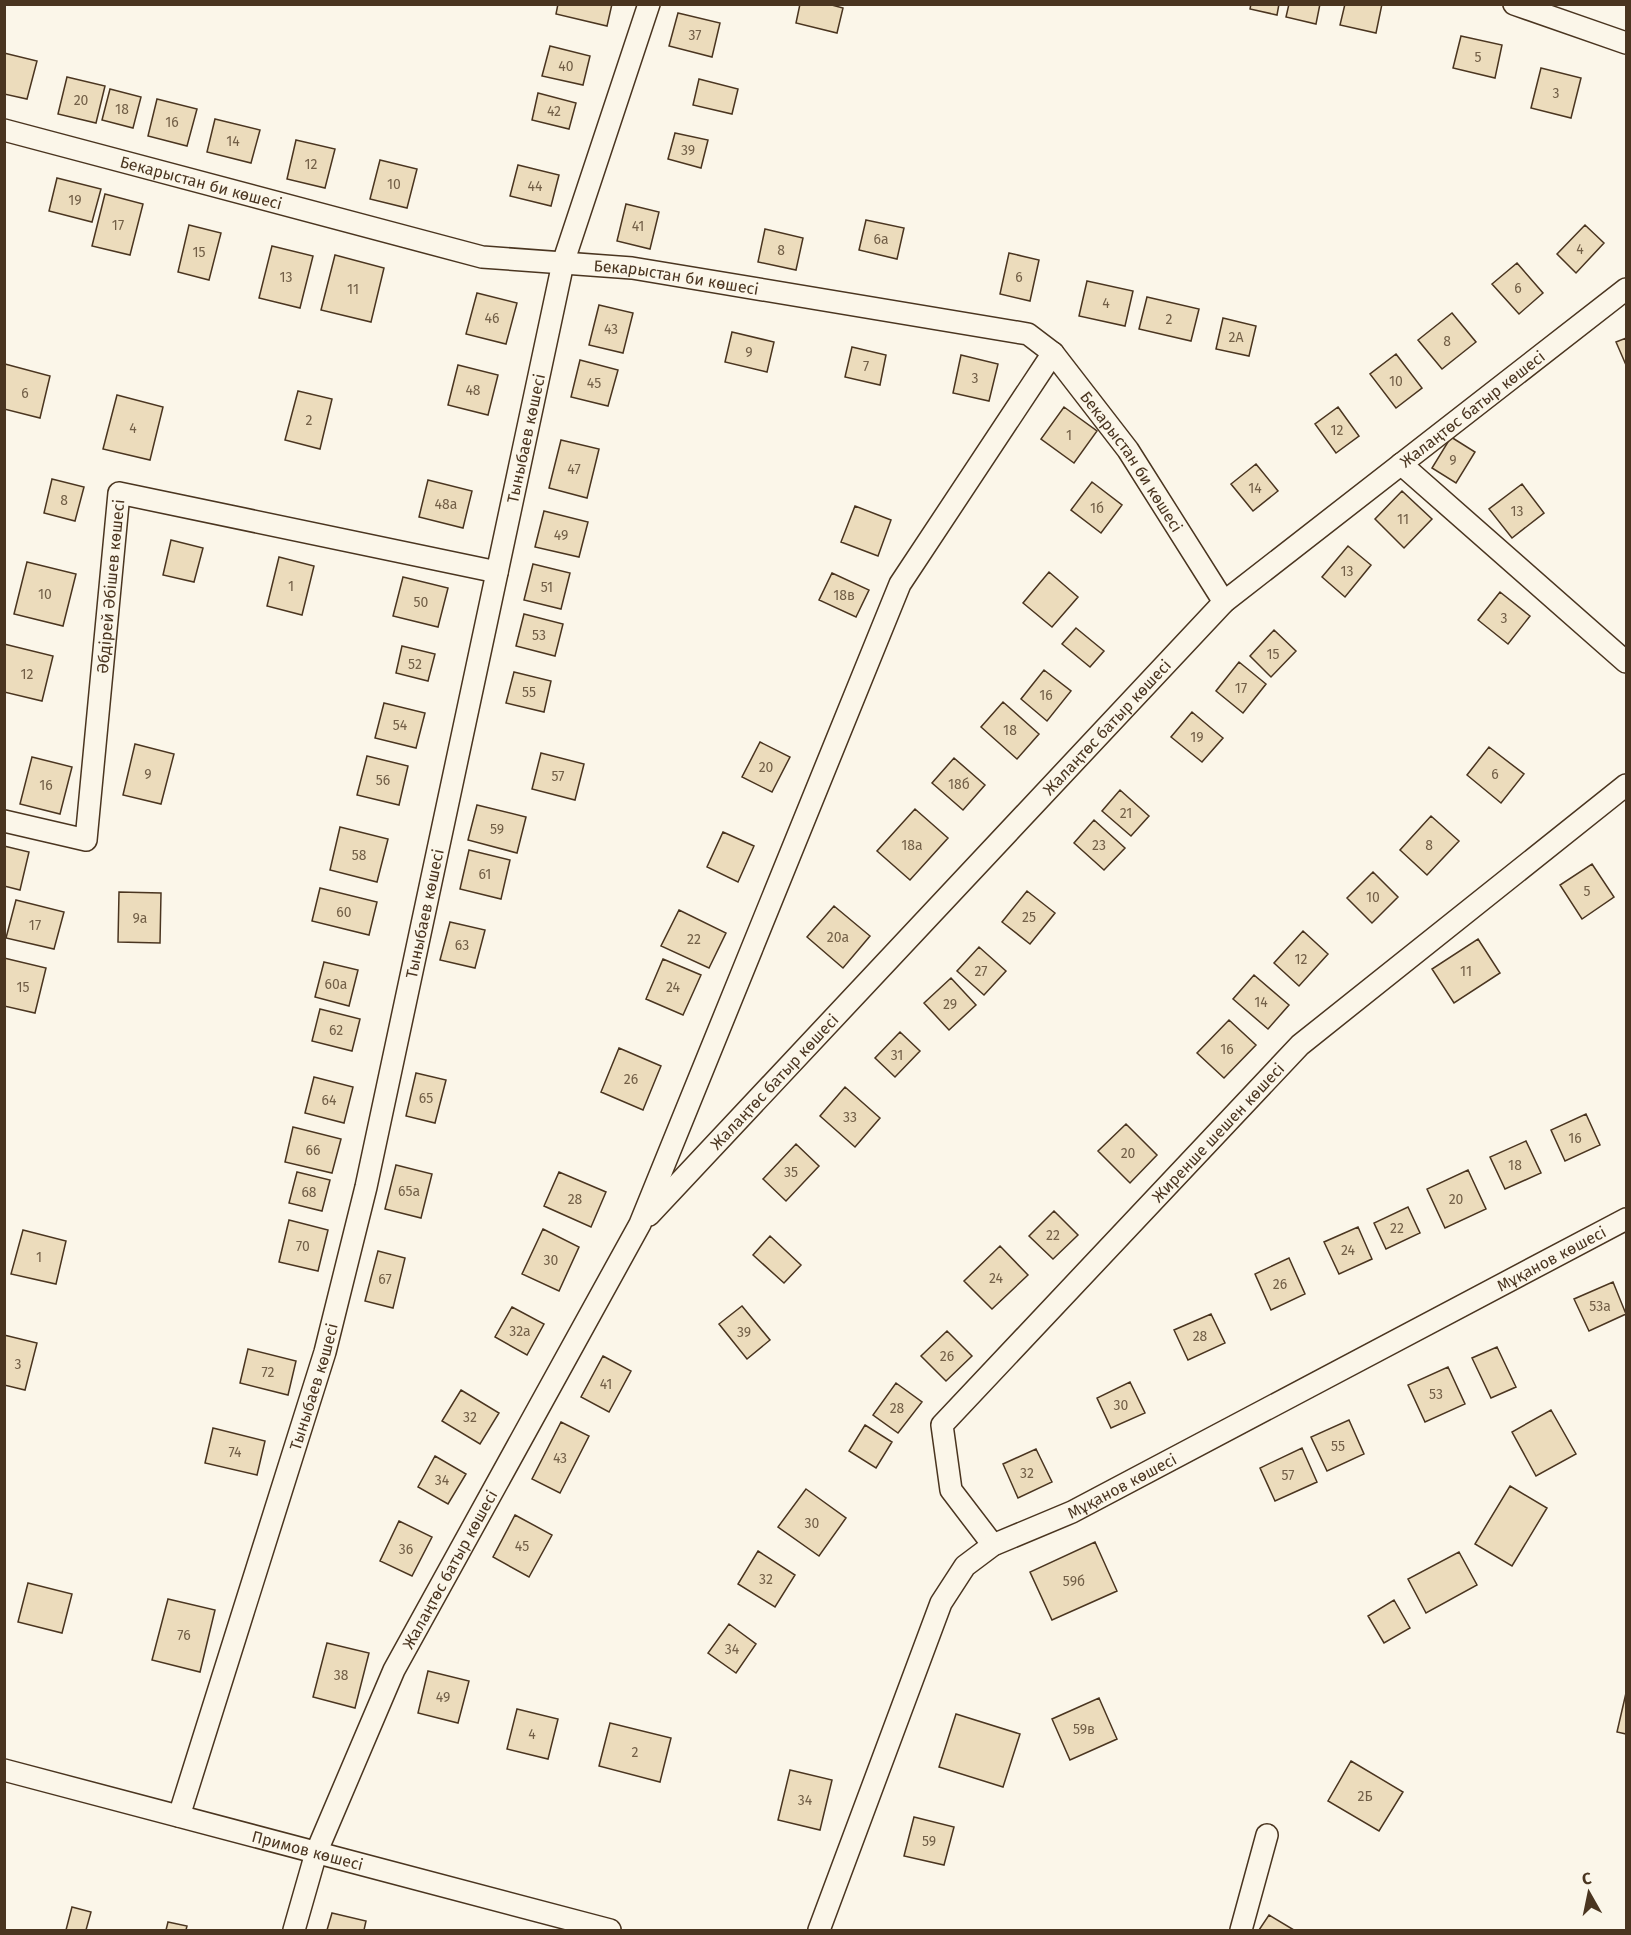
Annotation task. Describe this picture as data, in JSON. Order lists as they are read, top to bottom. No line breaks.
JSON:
{"streets":{"street":["Бекарыстан би көшесі","Жалаңтөс батыр көшесі","Тыныбаев көшесі","Әбдірей Әбішев көшесі","Жиренше шешен көшесі","Мұқанов көшесі","Примов көшесі"]},"crossings":[["Бекарыстан би көшесі","Жалаңтөс батыр көшесі"],["Бекарыстан би көшесі","Тыныбаев көшесі"],["Жалаңтөс батыр көшесі","Примов көшесі"],["Тыныбаев көшесі","Әбдірей Әбішев көшесі"],["Тыныбаев көшесі","Примов көшесі"],["Жиренше шешен көшесі","Мұқанов көшесі"]],"house_numbers":["37","5","40","3","20","18","42","16","14","39","12","10","44","19","17","41","6а","4","8","15","13","6","6","11","4","46","2","43","2А","8","9","7","3","10","45","48","6","2","4","12","1","9","47","14","8","48а","1б","13","11","49","13","1","51","10","18в","50","3","53","15","52","12","17","55","16","54","18","19","20","9","6","57","56","18б","16","21","59","18а","23","8","58","61","5","10","60","25","9а","17","20а","22","63","12","27","11","60а","15","24","14","29","62","16","31","26","65","64","33","16","66","20","18","35","65а","68","28","20","22","22","70","24","1","30","24","67","26","53а","32а","39","28","26","3","72","41","53","30","28","32","55","74","43","32","57","34","30","45","36","32","59б","76","34","38","49","59в","4","2","2Б","34","59"],"north":"top"}
